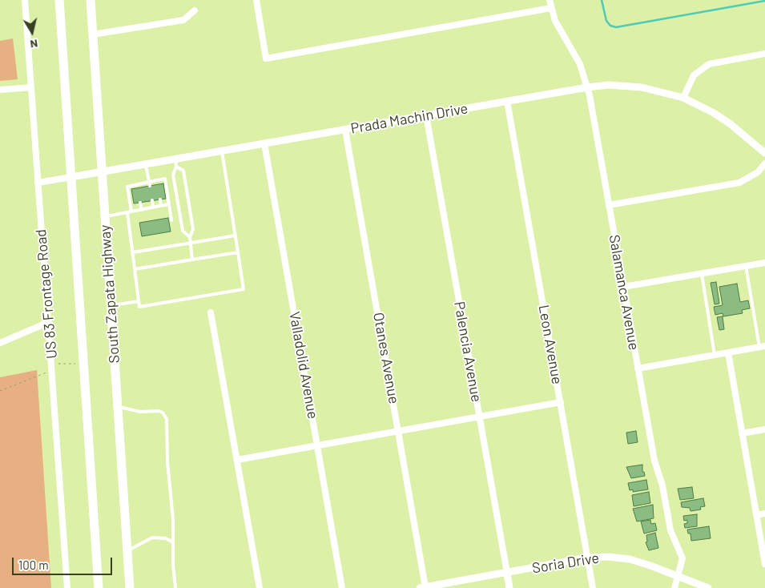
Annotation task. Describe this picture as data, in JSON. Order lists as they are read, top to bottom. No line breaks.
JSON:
{"streets":{"main road":["South Zapata Highway"],"street":["Prada Machin Drive","Salamanca Avenue","US 83 Frontage Road","Leon Avenue","Palencia Avenue","Otanes Avenue","Valladolid Avenue","Soria Drive"]},"crossings":[["Prada Machin Drive","Salamanca Avenue"],["Prada Machin Drive","US 83 Frontage Road"],["Prada Machin Drive","South Zapata Highway"],["Prada Machin Drive","Leon Avenue"],["Prada Machin Drive","Palencia Avenue"],["Prada Machin Drive","Otanes Avenue"],["Prada Machin Drive","Valladolid Avenue"],["Salamanca Avenue","Soria Drive"],["Leon Avenue","Soria Drive"],["Palencia Avenue","Soria Drive"],["Otanes Avenue","Soria Drive"]],"scale_bar":"100 m","north":"bottom"}
